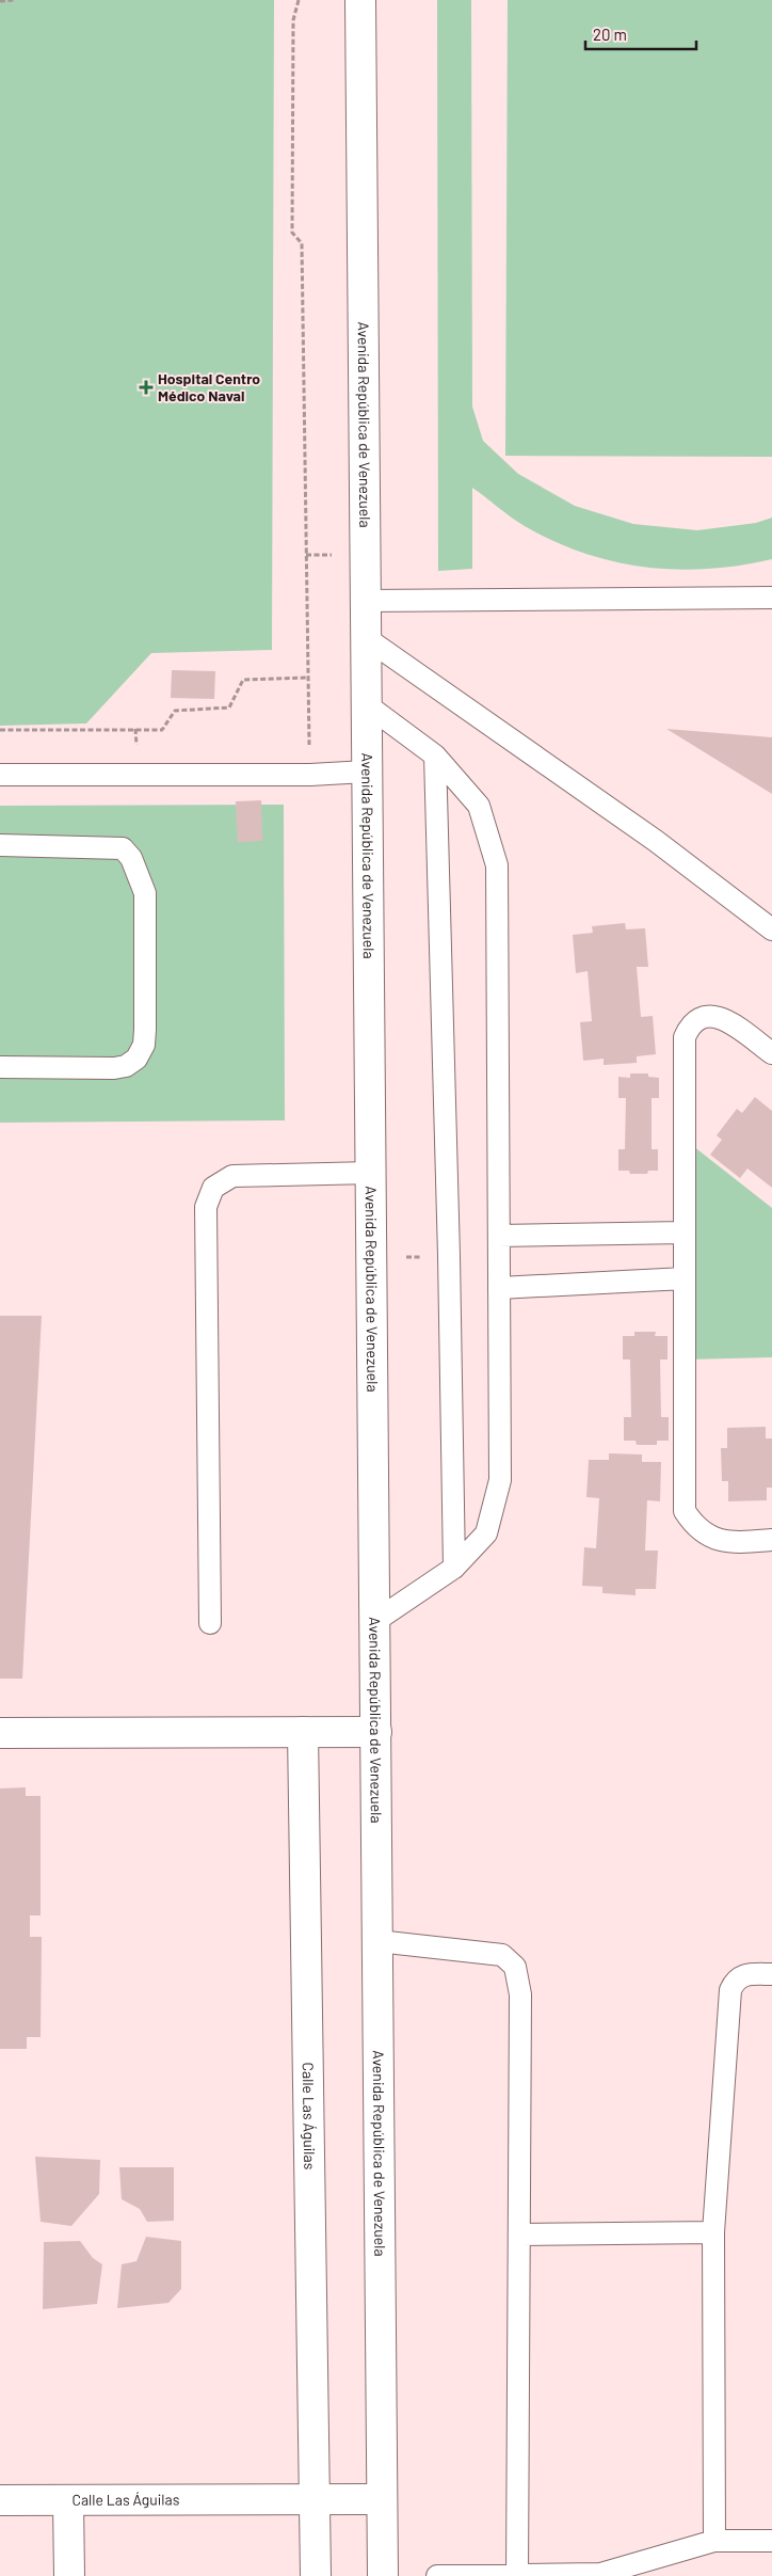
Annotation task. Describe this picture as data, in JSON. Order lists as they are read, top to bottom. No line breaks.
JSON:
{"streets":{"main road":["Avenida República de Venezuela","Calle Las Águilas"]},"crossings":[["Avenida República de Venezuela","Calle Las Águilas"]],"places":{"health":["Hospital Centro Médico Naval"]},"scale_bar":"20 m"}
